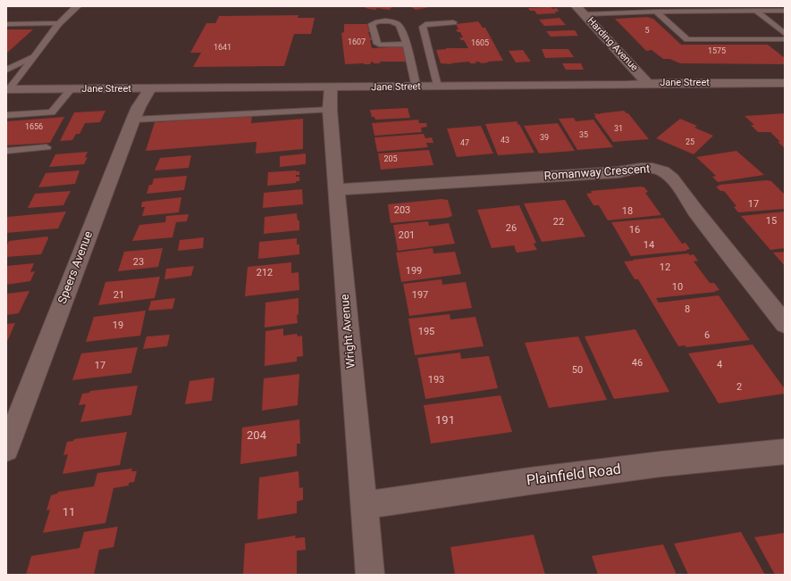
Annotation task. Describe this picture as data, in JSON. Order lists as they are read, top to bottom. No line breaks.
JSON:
{"streets":{"street":["Harding Avenue","Jane Street","Romanway Crescent","Speers Avenue","Wright Avenue","Plainfield Road"]},"crossings":[["Harding Avenue","Jane Street"],["Jane Street","Speers Avenue"],["Jane Street","Wright Avenue"],["Romanway Crescent","Wright Avenue"],["Wright Avenue","Plainfield Road"]],"house_numbers":["5","1607","1605","1641","1575","1656","31","35","39","43","25","47","205","17","203","18","15","22","26","16","201","14","23","12","199","212","10","21","197","8","19","195","6","46","4","17","50","193","2","191","204","11"]}
